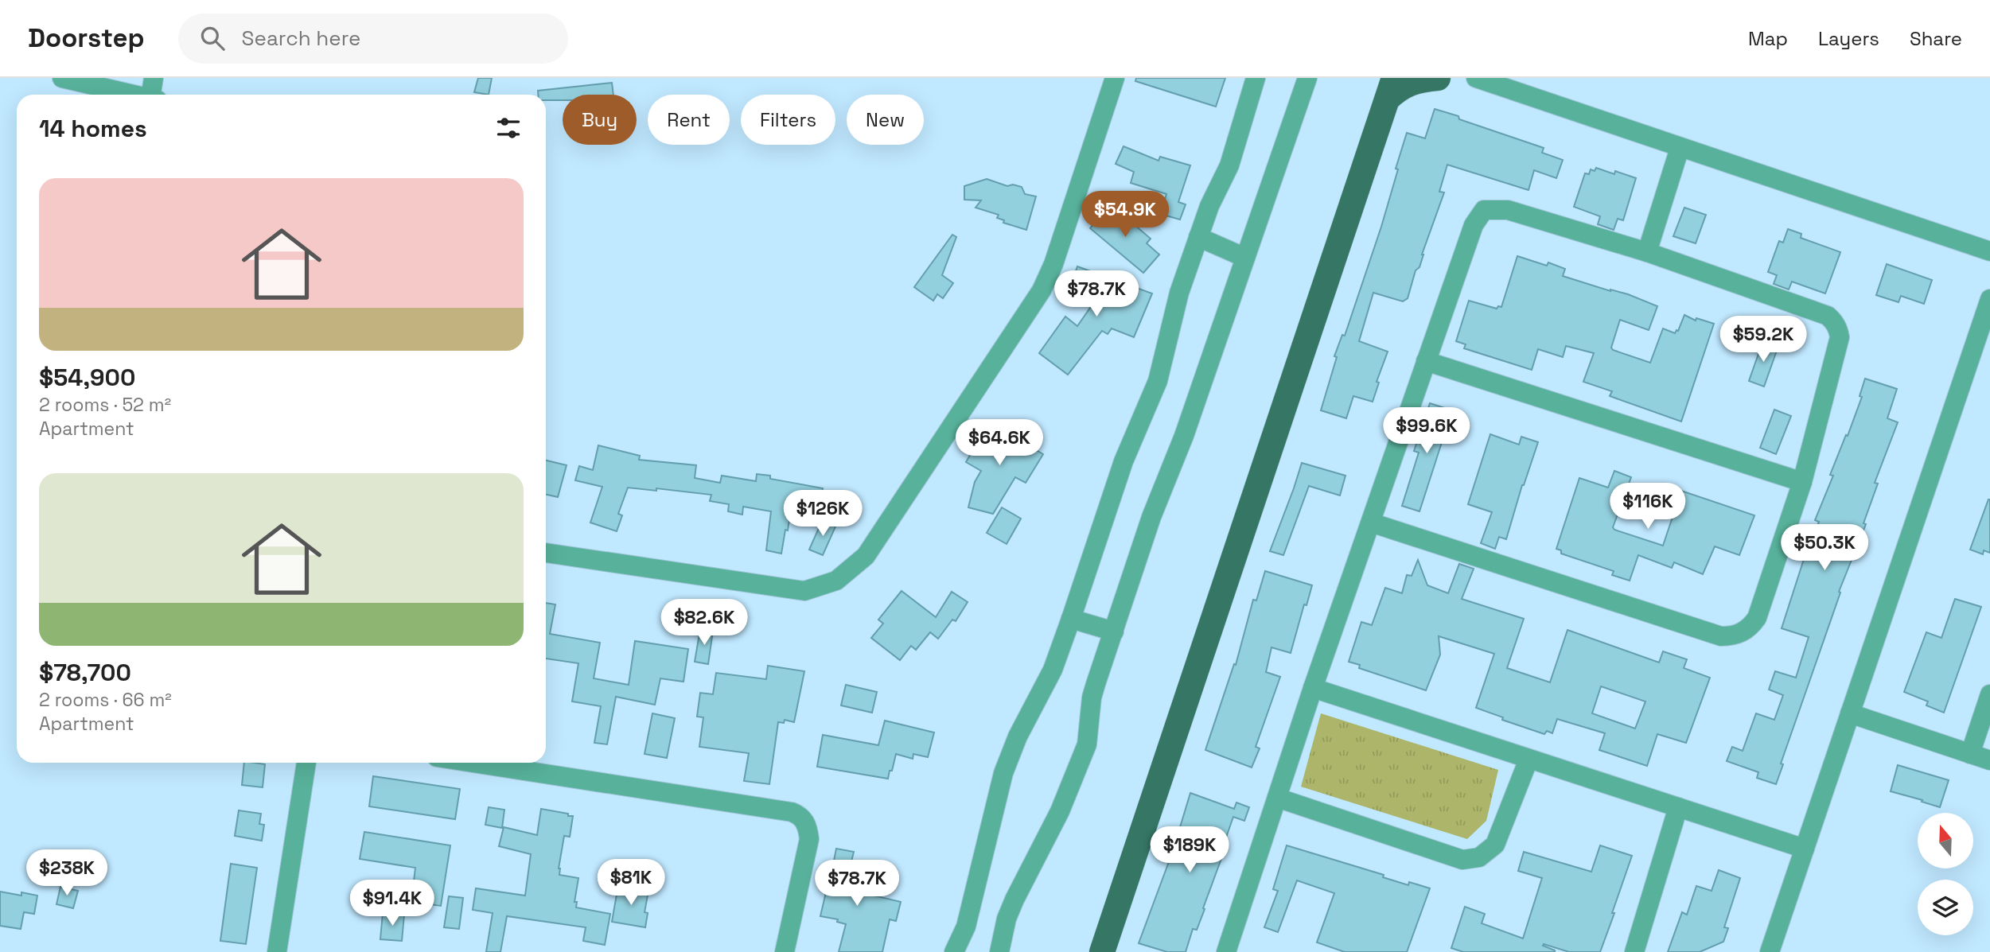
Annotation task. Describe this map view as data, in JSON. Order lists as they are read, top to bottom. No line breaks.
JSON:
{"north":"top","page":{"header":"Doorstep","search":"Search here","nav":["Map","Layers","Share"],"chip":["Buy","Rent","Filters","New"],"heading":"14 homes","list":[{"name":"$54,900","note":"2 rooms · 52 m² · Apartment"},{"name":"$78,700","note":"2 rooms · 66 m² · Apartment"}],"price":["$54.9K","$78.7K","$59.2K","$99.6K","$64.6K","$116K","$126K","$50.3K","$82.6K","$189K","$238K","$81K","$78.7K","$91.4K"]}}
